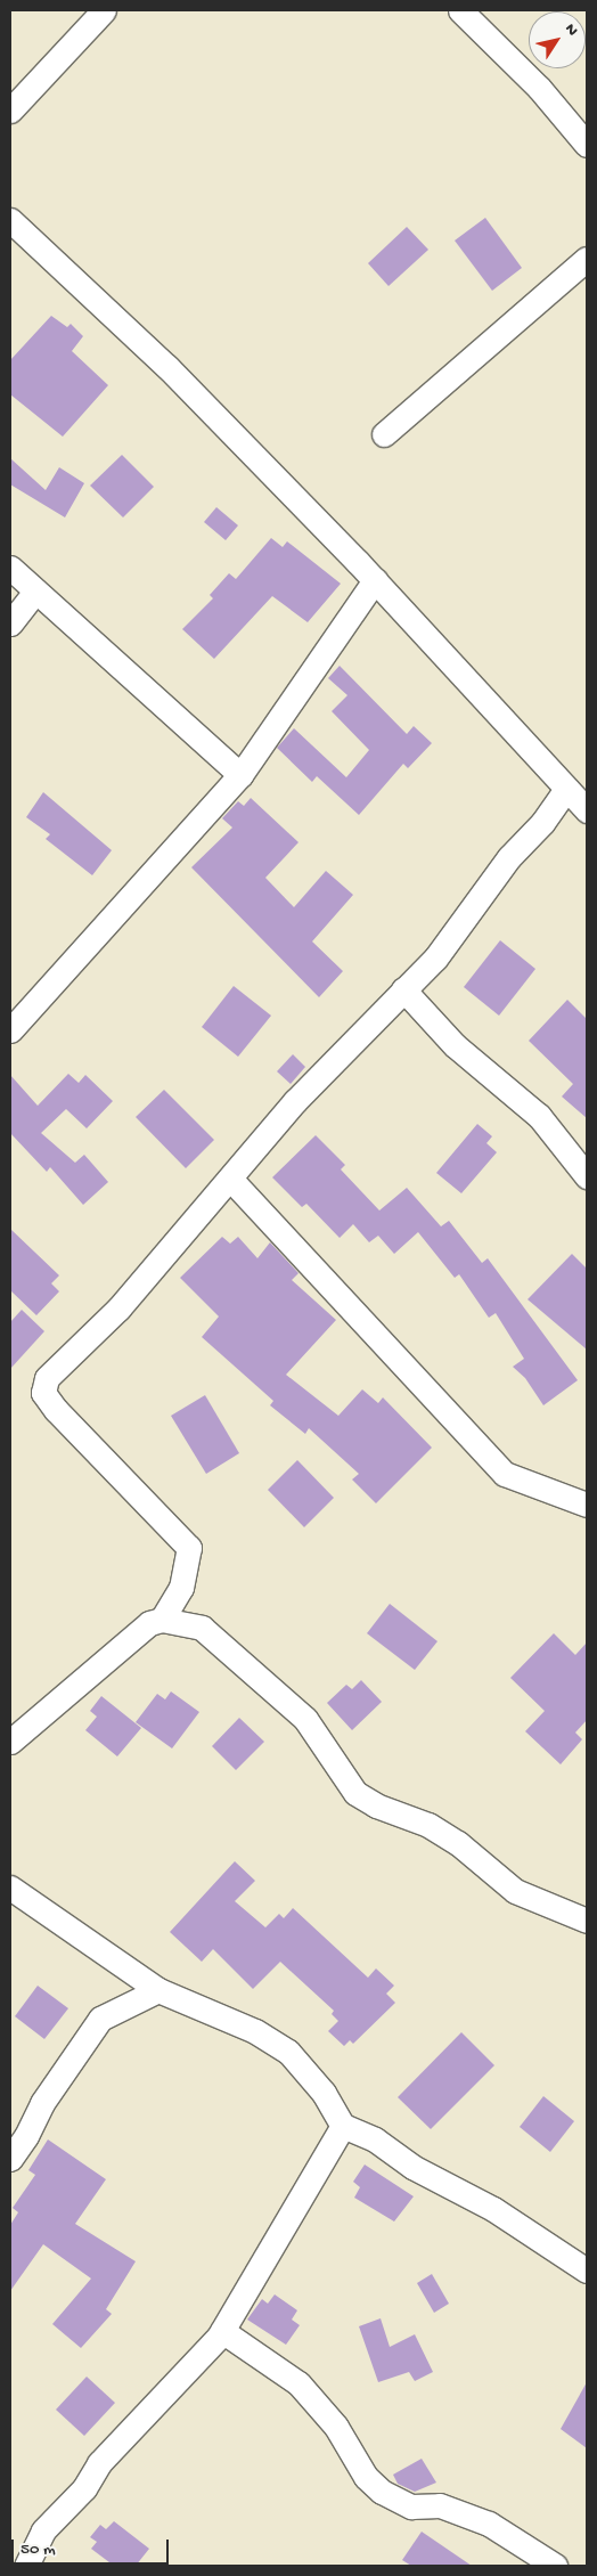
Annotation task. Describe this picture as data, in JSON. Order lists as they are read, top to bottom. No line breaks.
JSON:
{"scale_bar":"50 m","north":"top right"}
